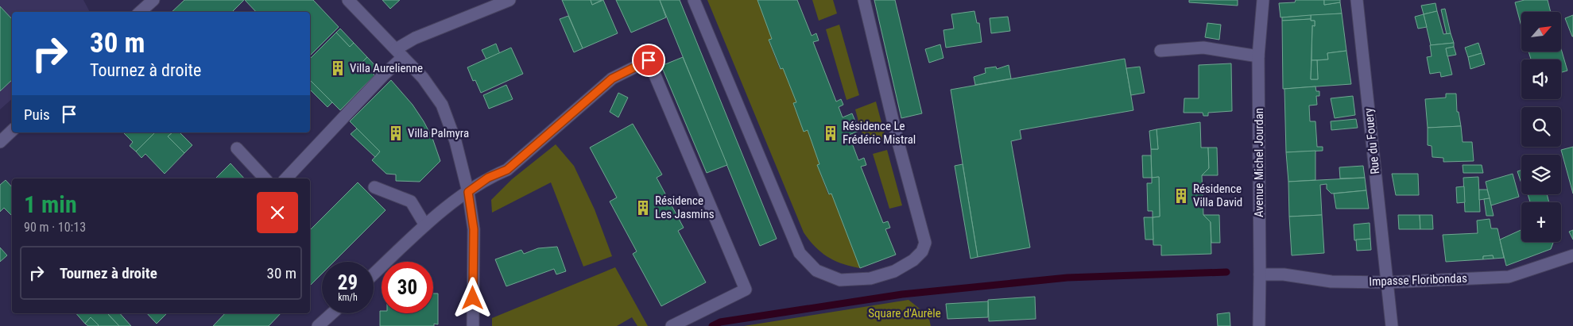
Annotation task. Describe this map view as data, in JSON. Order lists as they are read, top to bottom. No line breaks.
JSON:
{"streets":{"street":["Rue du Fouery","Avenue Michel Jourdan","Impasse Floribondas"]},"crossings":[["Rue du Fouery","Impasse Floribondas"],["Avenue Michel Jourdan","Impasse Floribondas"]],"parks":["Square d'Aurèle"],"places":{"building":["Villa Aurelienne","Villa Palmyra","Résidence Le Frédéric Mistral","Résidence Villa David","Résidence Les Jasmins"]},"north":"top right","page":{"map_buttons":"+","turn":["30 m","Tournez à droite"],"then":"Puis","heading":["1 min","90 m · 10:13"],"list":[{"name":"Tournez à droite","value":"30 m"}],"speed":"29 km/h","limit":"30"}}
